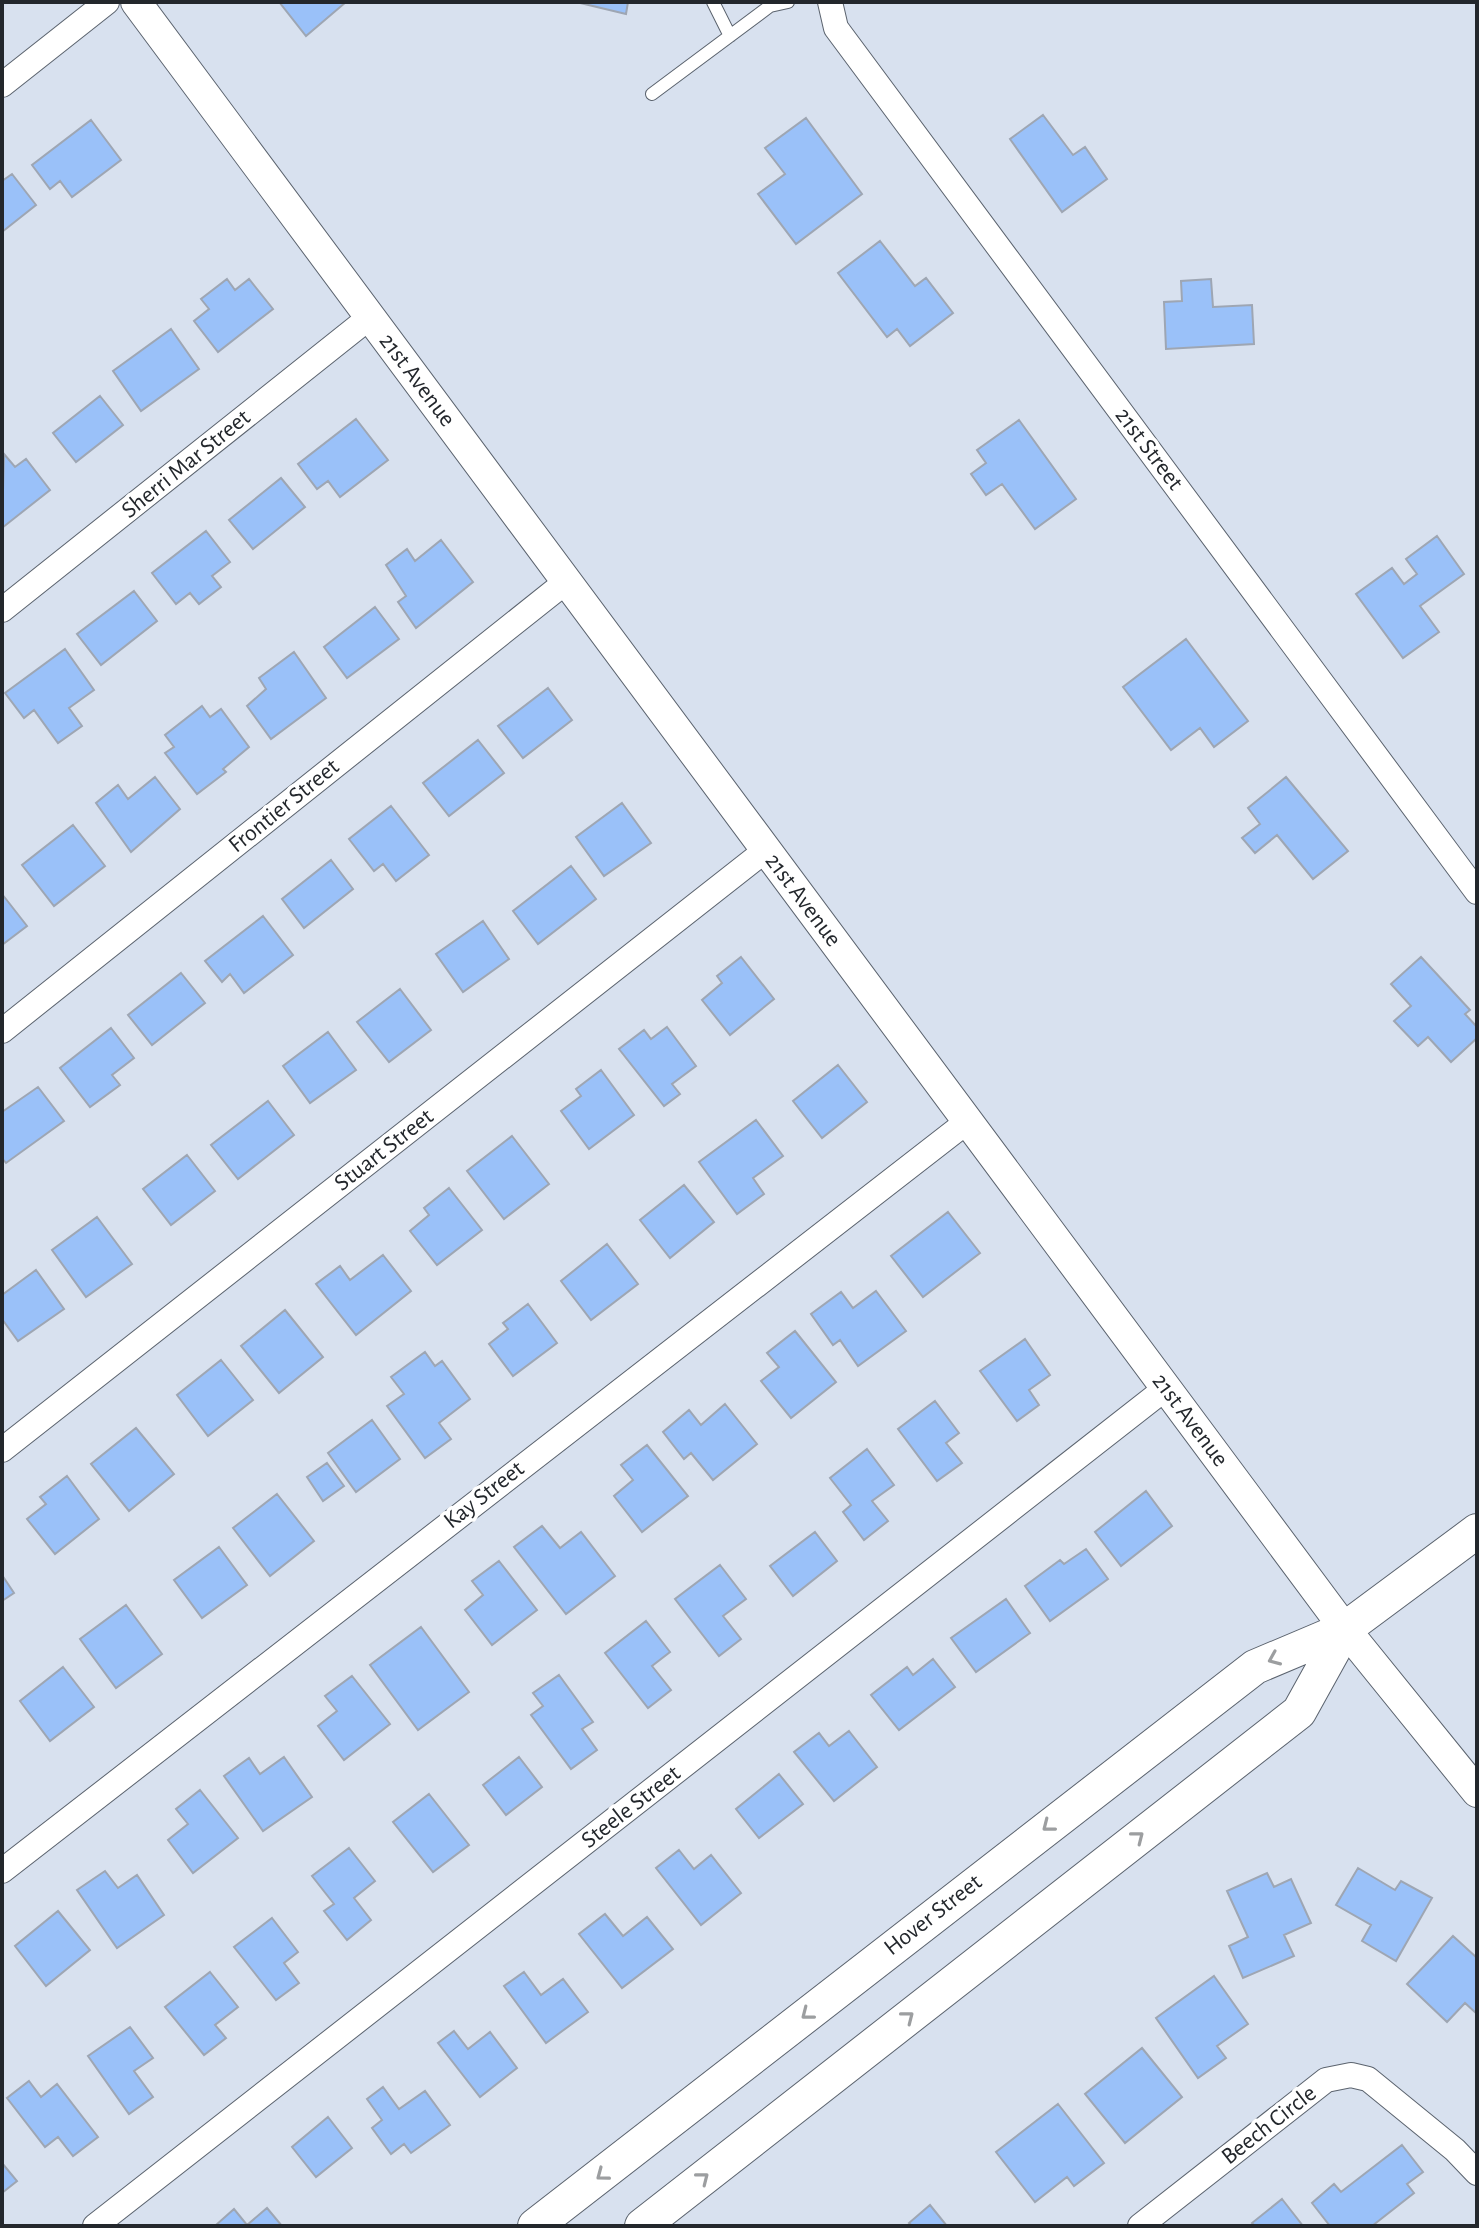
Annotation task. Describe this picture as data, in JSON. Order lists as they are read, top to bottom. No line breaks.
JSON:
{"streets":{"main road":["Hover Street"],"street":["21st Avenue","21st Street","Sherri Mar Street","Frontier Street","Stuart Street","Kay Street","Steele Street","Beech Circle"]},"crossings":[["21st Avenue","Sherri Mar Street"],["21st Avenue","Frontier Street"],["21st Avenue","Stuart Street"],["21st Avenue","Kay Street"],["21st Avenue","Steele Street"],["21st Avenue","Hover Street"]]}
